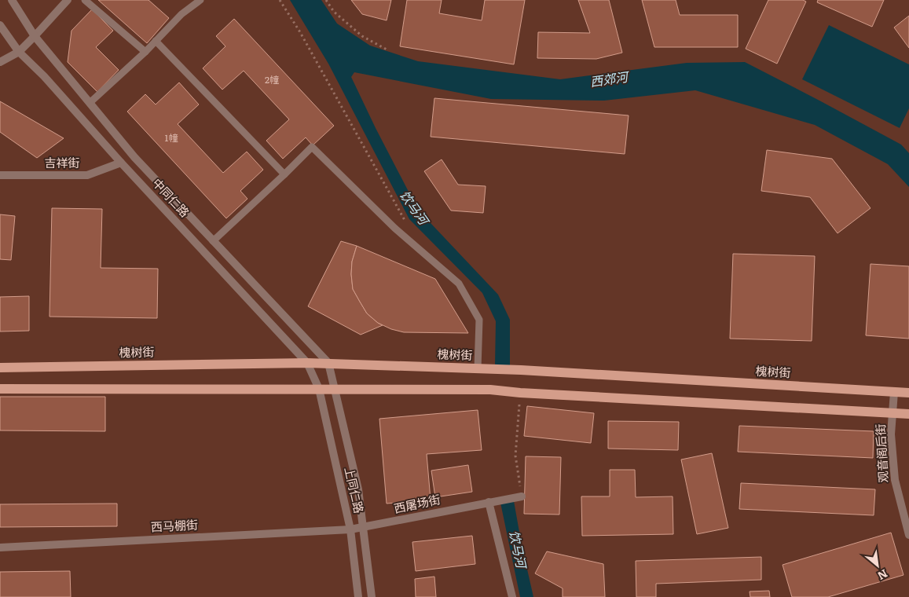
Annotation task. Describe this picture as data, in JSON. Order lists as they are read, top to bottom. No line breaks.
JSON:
{"streets":{"main road":["槐树街"],"street":["吉祥街","中同仁路","观音阁后街","上同仁路","西屠场街","西马棚街"]},"crossings":[["吉祥街","中同仁路"],["中同仁路","槐树街"],["中同仁路","上同仁路"],["槐树街","观音阁后街"],["上同仁路","西屠场街"],["上同仁路","西马棚街"],["西屠场街","西马棚街"]],"water":["西郊河","饮马河"],"house_numbers":["2幢","1幢"],"north":"bottom right"}
